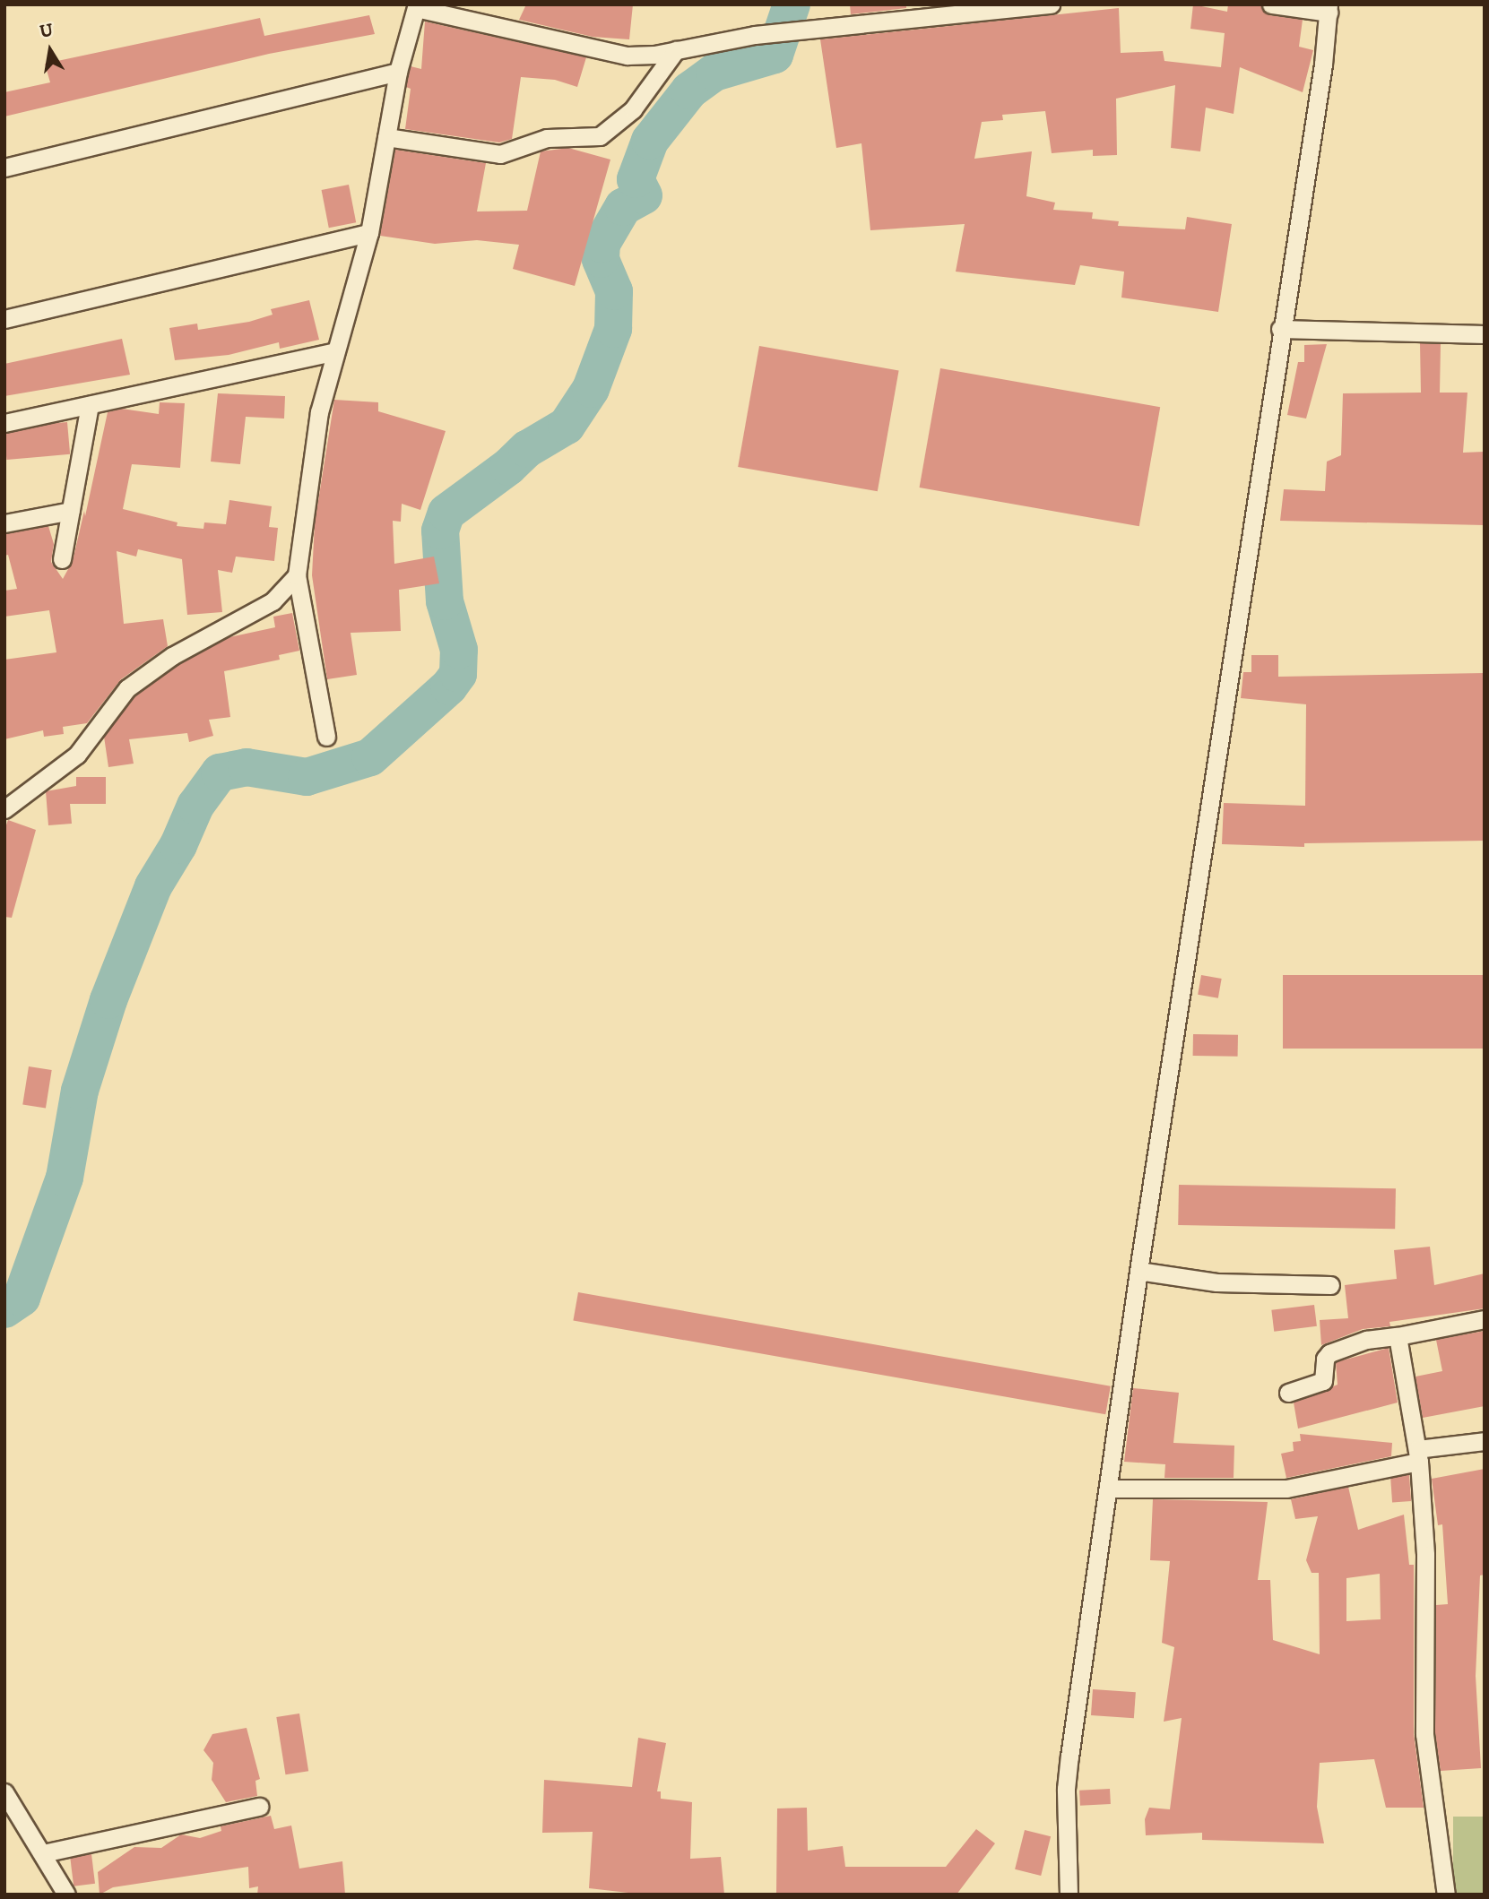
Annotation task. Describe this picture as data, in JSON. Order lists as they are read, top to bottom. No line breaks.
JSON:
{"north":"top"}
